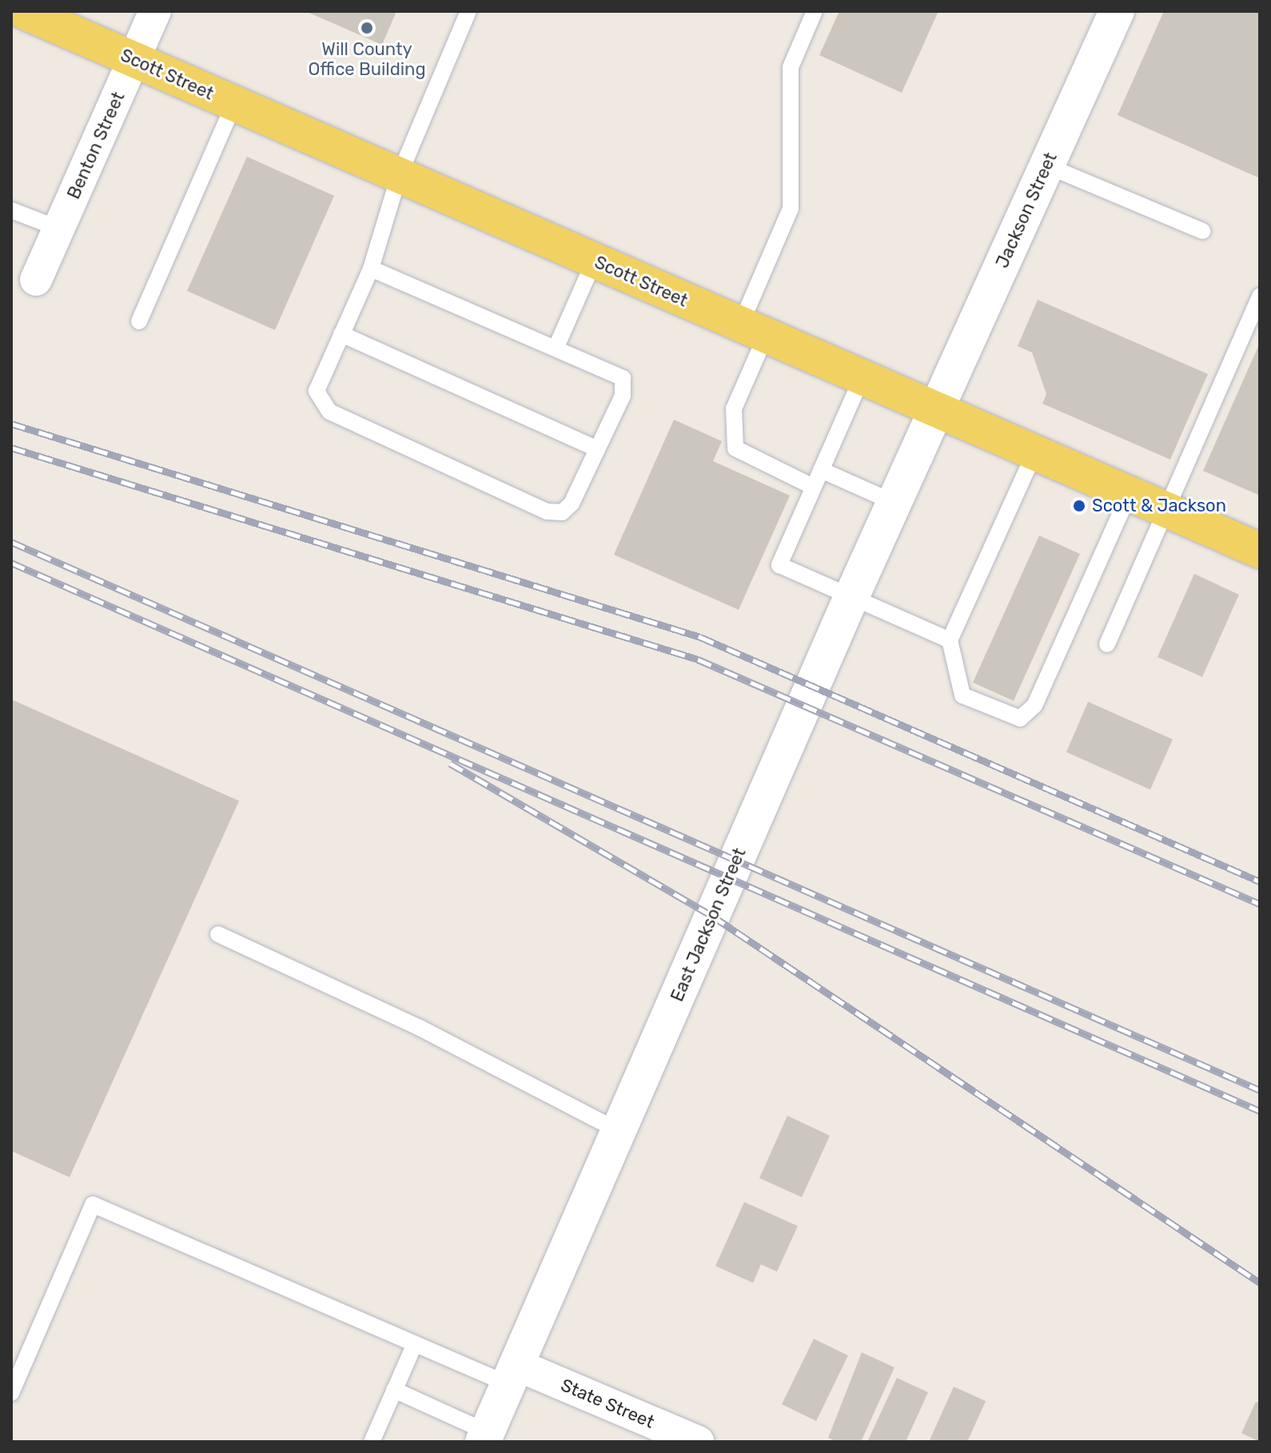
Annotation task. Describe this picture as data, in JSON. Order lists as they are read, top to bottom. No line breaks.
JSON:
{"streets":{"main road":["Scott Street"],"street":["Benton Street","Jackson Street","East Jackson Street","State Street"]},"crossings":[["Scott Street","Benton Street"],["Scott Street","Jackson Street"],["Scott Street","East Jackson Street"],["Jackson Street","East Jackson Street"],["East Jackson Street","State Street"]],"places":["Will County Office Building","Scott & Jackson"]}
